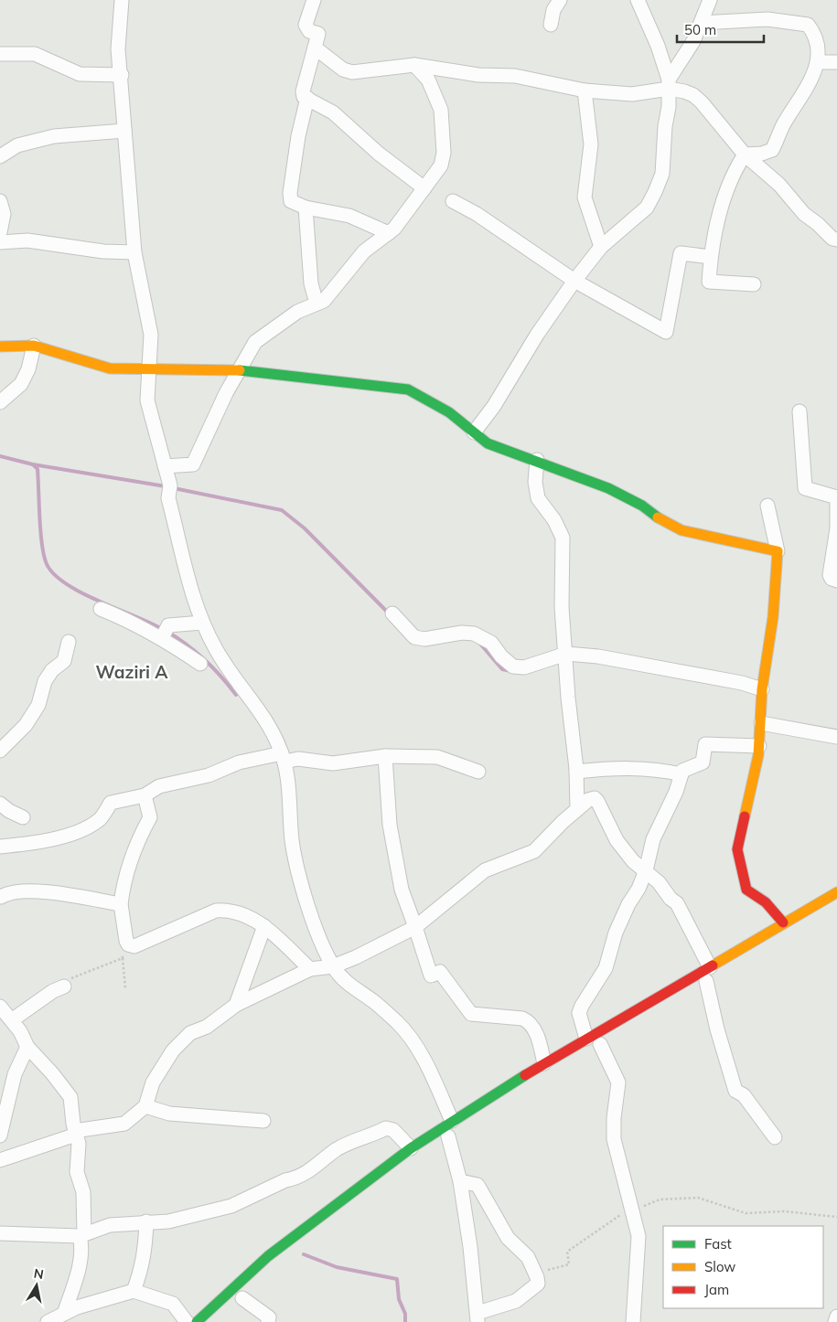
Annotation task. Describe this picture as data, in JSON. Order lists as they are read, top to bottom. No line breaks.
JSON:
{"districts":["Waziri A"],"legend":["Fast","Slow","Jam"],"scale_bar":"50 m","north":"top"}
